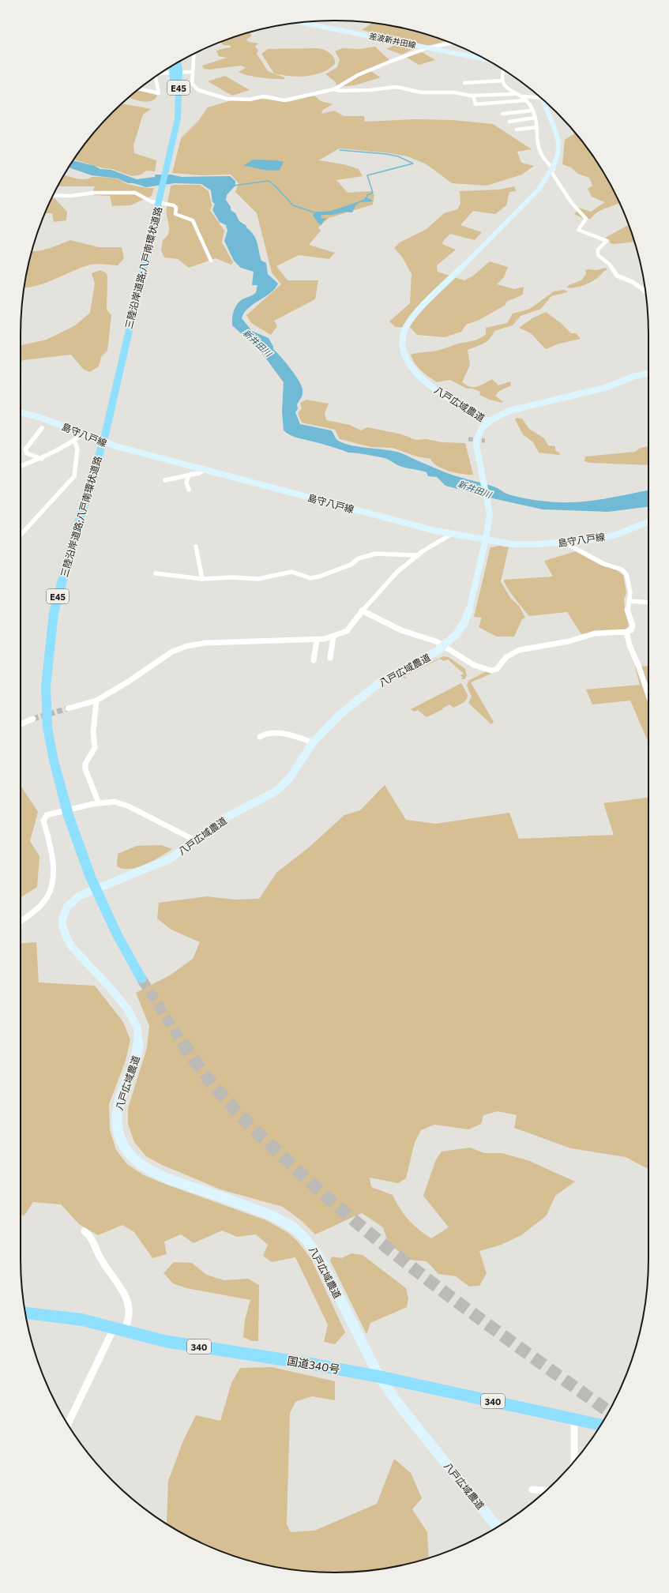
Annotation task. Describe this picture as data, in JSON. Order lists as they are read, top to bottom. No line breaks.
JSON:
{"streets":{"highway":["E45","三陸沿岸道路;八戸南環状道路","340","国道340号"],"street":["差波新井田線","八戸広域農道","島守八戸線"]},"crossings":[["八戸広域農道","島守八戸線"],["八戸広域農道","国道340号"]],"water":["新井田川"]}
